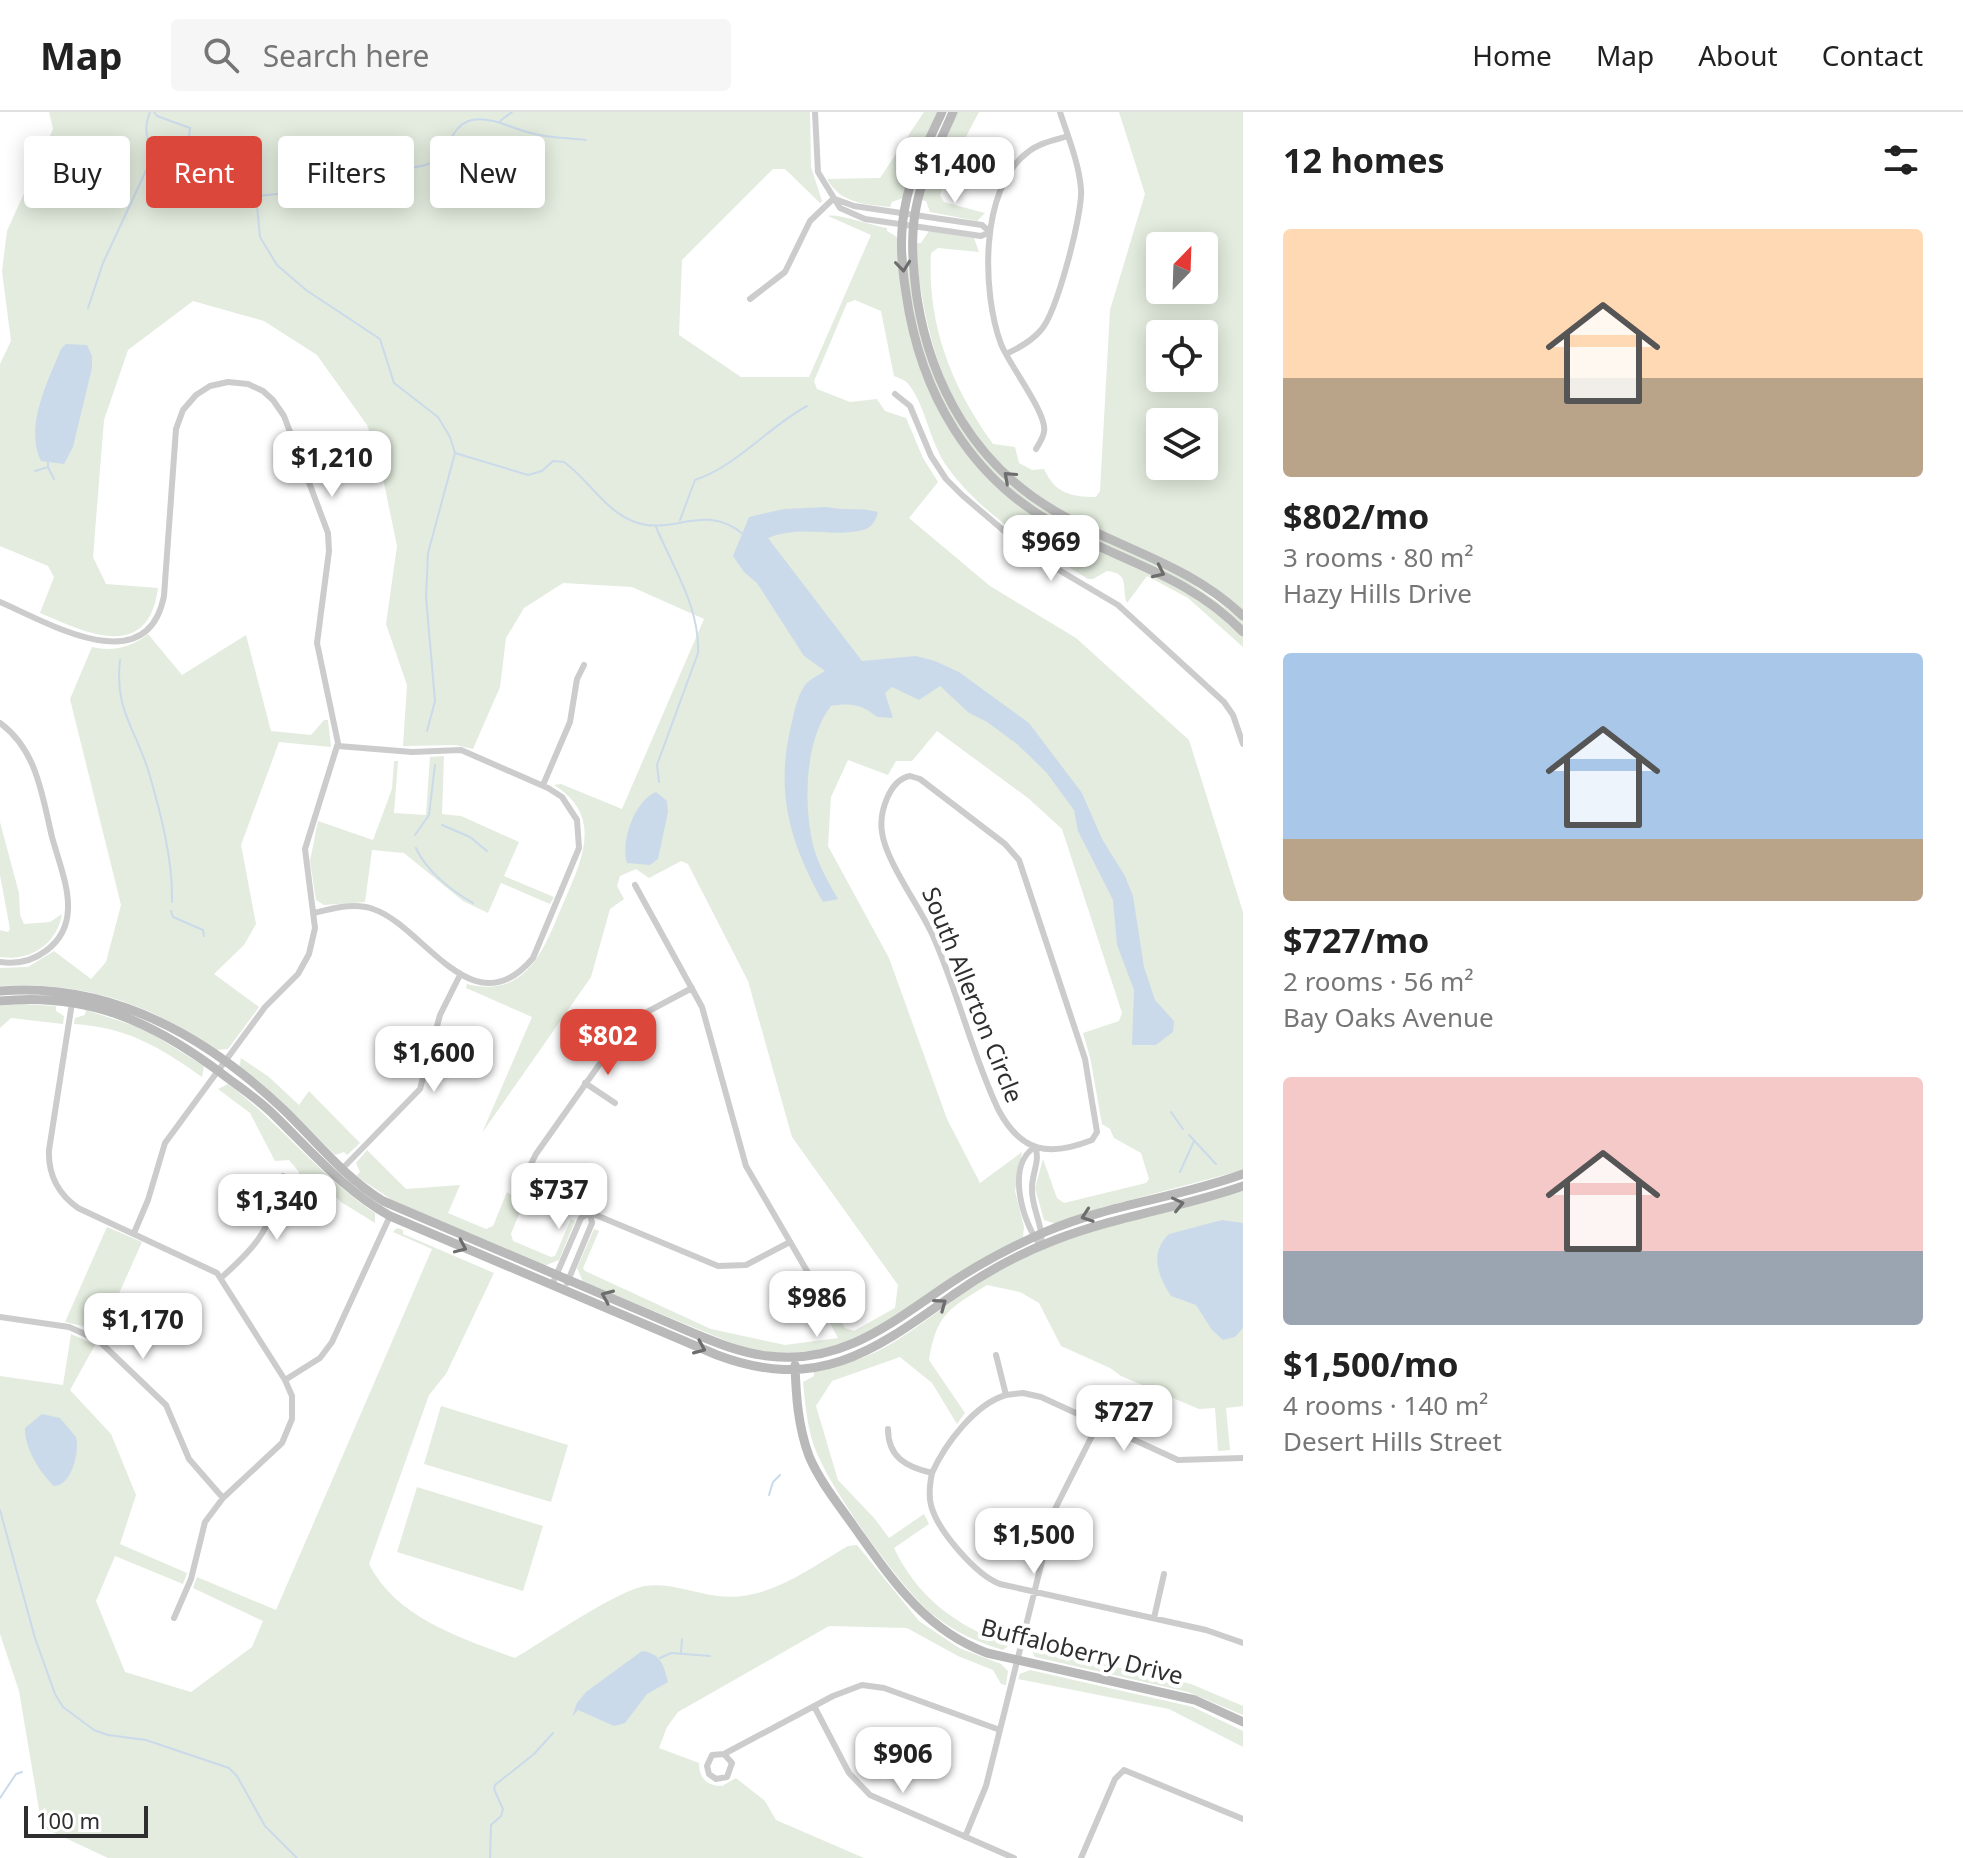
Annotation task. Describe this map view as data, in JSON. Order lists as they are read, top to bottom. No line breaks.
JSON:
{"streets":{"street":["South Allerton Circle","Buffaloberry Drive"]},"scale_bar":"100 m","north":"top right","page":{"header":"Map","search":"Search here","nav":["Home","Map","About","Contact"],"heading":"12 homes","chip":["Buy","Rent","Filters","New"],"price":["$1,400","$1,210","$969","$802","$1,600","$737","$1,340","$986","$1,170","$727","$1,500","$906"],"list":[{"name":"$802/mo","note":"3 rooms · 80 m² · Hazy Hills Drive"},{"name":"$727/mo","note":"2 rooms · 56 m² · Bay Oaks Avenue"},{"name":"$1,500/mo","note":"4 rooms · 140 m² · Desert Hills Street"}],"scale":"100 m"}}
